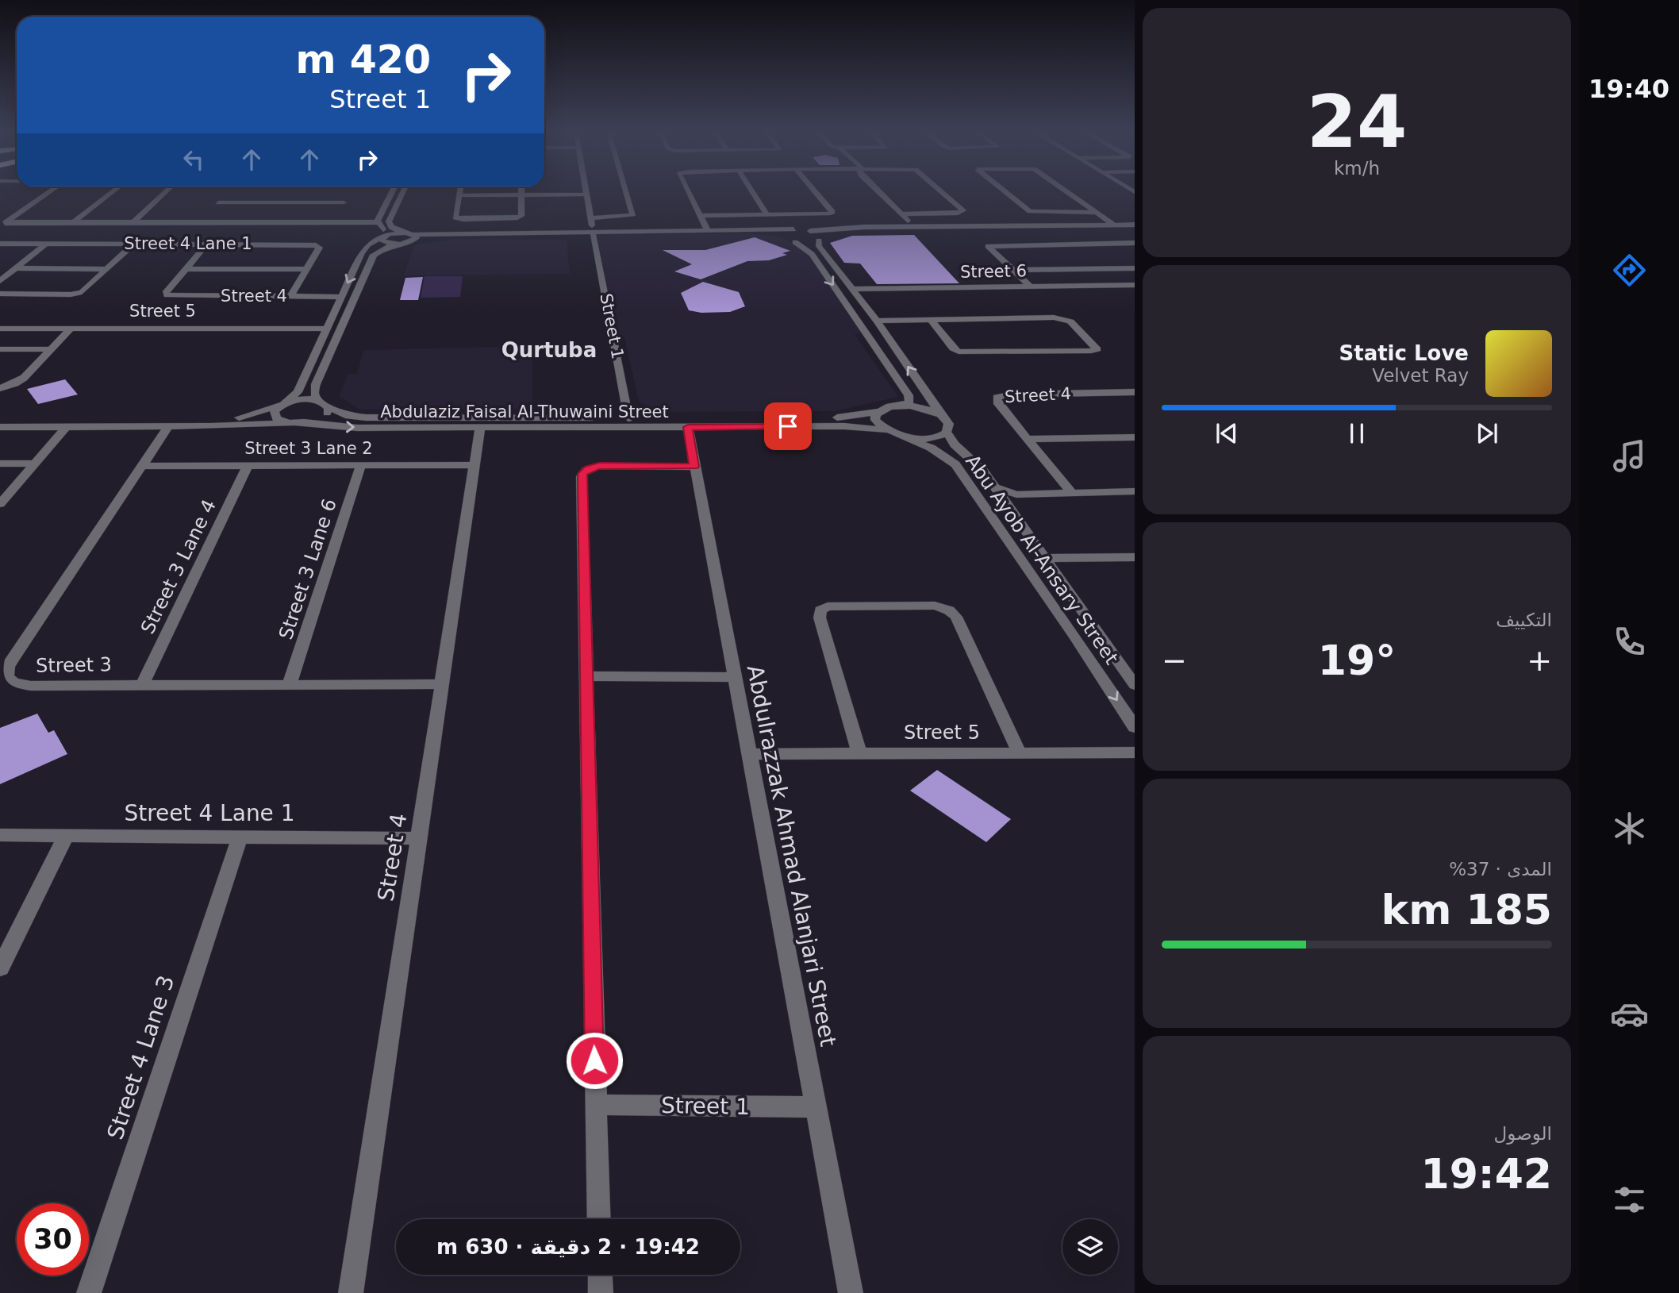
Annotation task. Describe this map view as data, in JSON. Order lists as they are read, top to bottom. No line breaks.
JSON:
{"streets":{"street":["Street 4 Lane 1","Street 6","Street 4","Street 5","Street 1","Abdulaziz Faisal Al-Thuwaini Street","Street 3 Lane 2","Abu Ayob Al-Ansary Street","Street 3 Lane 4","Street 3 Lane 6","Street 3","Abdulrazzak Ahmad Alanjari Street","Street 4 Lane 3"]},"crossings":[["Street 4 Lane 1","Street 4"],["Street 4 Lane 1","Street 4 Lane 3"],["Street 4","Abdulaziz Faisal Al-Thuwaini Street"],["Street 4","Street 3 Lane 2"],["Street 4","Street 3"],["Street 5","Abdulrazzak Ahmad Alanjari Street"],["Street 1","Abdulaziz Faisal Al-Thuwaini Street"],["Street 1","Abdulrazzak Ahmad Alanjari Street"],["Abdulaziz Faisal Al-Thuwaini Street","Abu Ayob Al-Ansary Street"],["Abdulaziz Faisal Al-Thuwaini Street","Street 3"],["Abdulaziz Faisal Al-Thuwaini Street","Abdulrazzak Ahmad Alanjari Street"],["Street 3 Lane 2","Street 3 Lane 4"],["Street 3 Lane 2","Street 3 Lane 6"],["Street 3 Lane 2","Street 3"],["Street 3 Lane 4","Street 3"],["Street 3 Lane 6","Street 3"]],"districts":["Qurtuba"],"page":{"tabs":"19:40","tile":[["24","km/h"],"التكييف",["المدى · 37%","185 km"],["الوصول","19:42"]],"turn":["420 m","Street 1"],"song":["Static Love","Velvet Ray"],"heat":["−","19°","+"],"limit":"30","trip":"19:42 · 2 دقيقة · 630 m"}}
